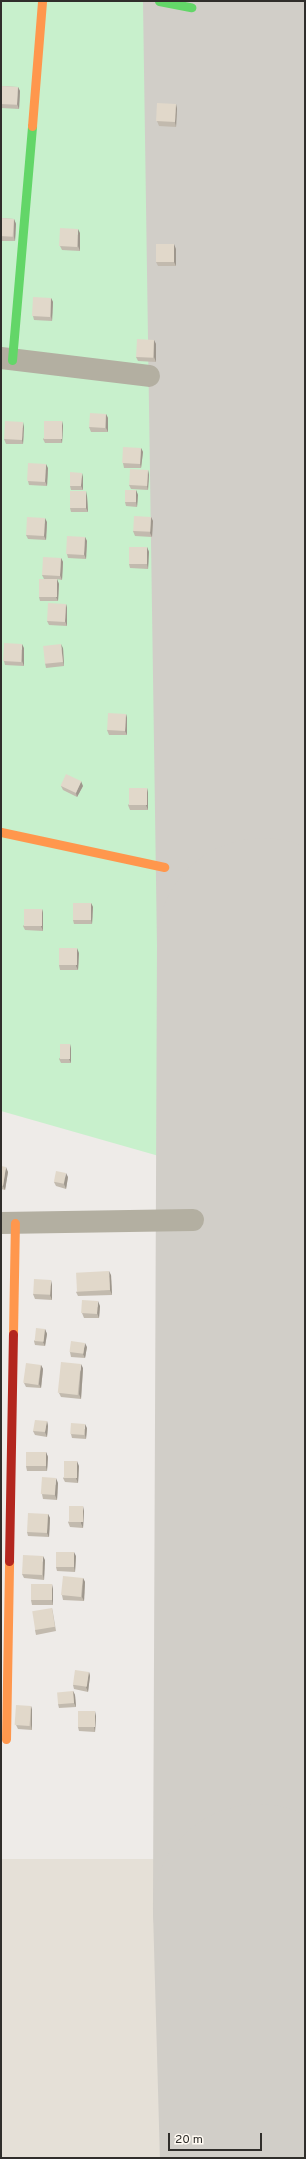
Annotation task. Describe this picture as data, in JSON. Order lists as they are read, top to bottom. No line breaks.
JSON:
{"scale_bar":"20 m"}
